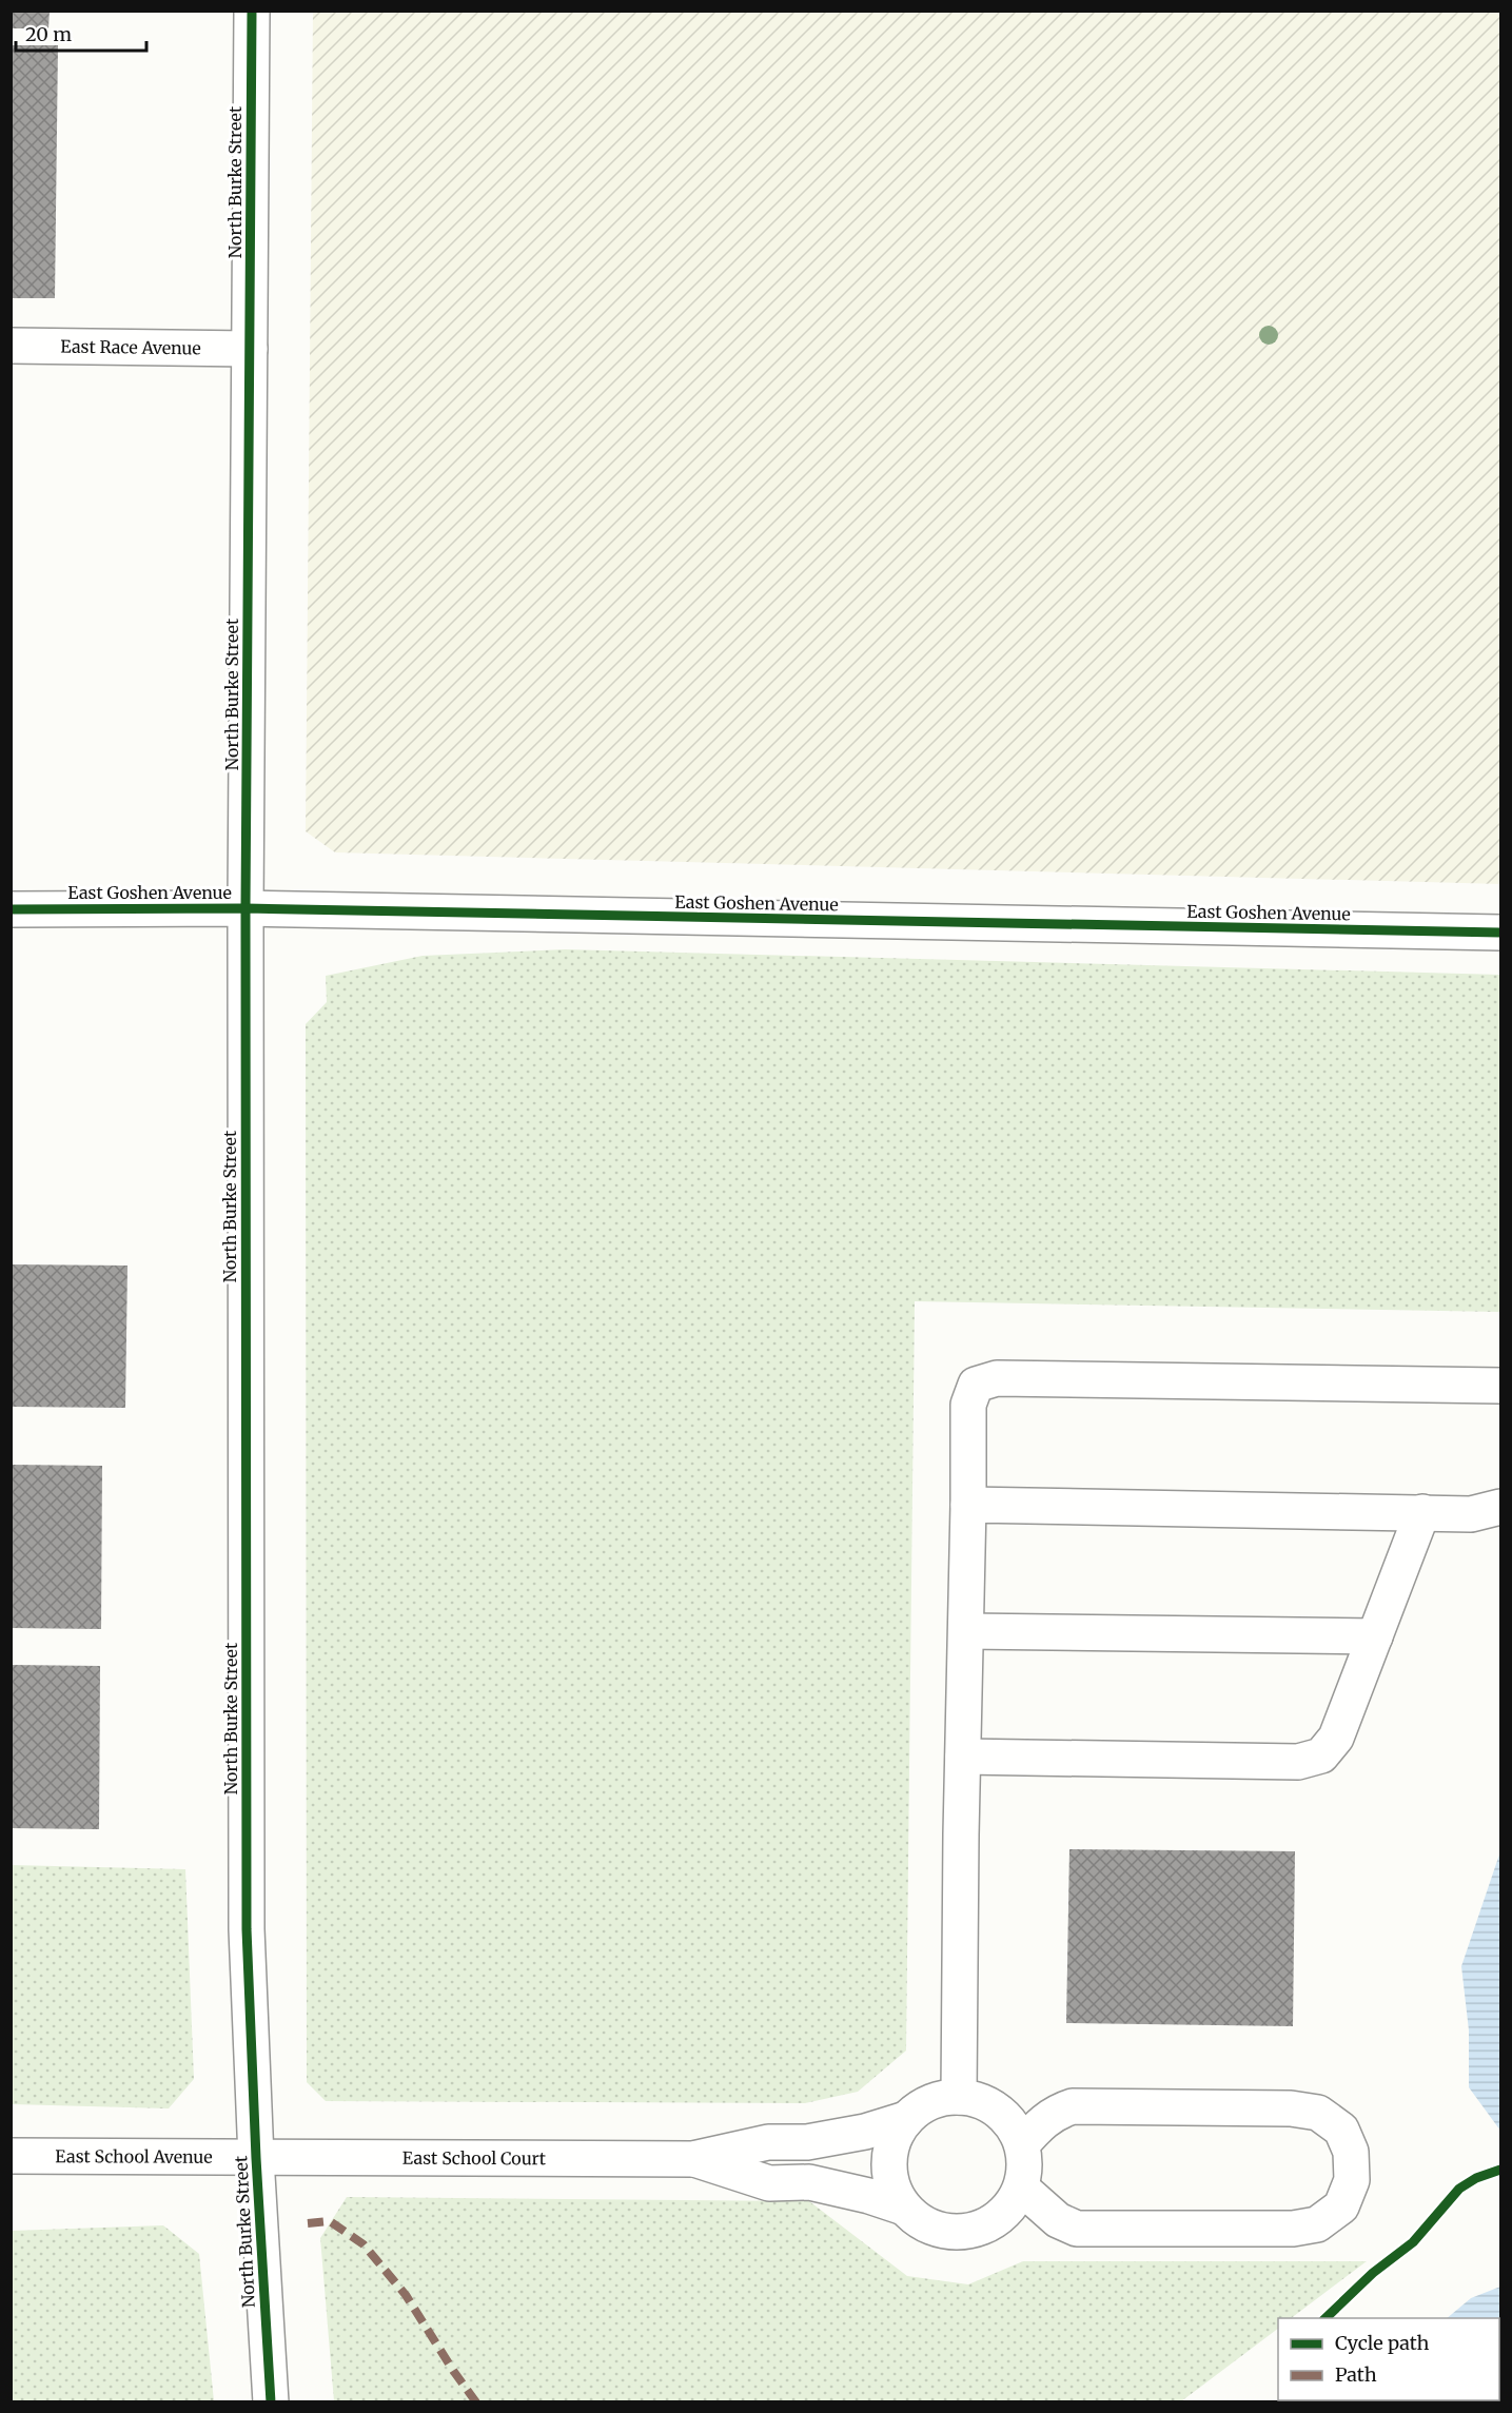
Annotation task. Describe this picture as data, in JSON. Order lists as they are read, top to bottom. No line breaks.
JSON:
{"streets":{"street":["North Burke Street","East Race Avenue","East Goshen Avenue","East School Avenue","East School Court"]},"crossings":[["North Burke Street","East Race Avenue"],["North Burke Street","East Goshen Avenue"],["North Burke Street","East School Avenue"],["North Burke Street","East School Court"],["East School Avenue","East School Court"]],"legend":["Cycle path","Path"],"scale_bar":"20 m"}
